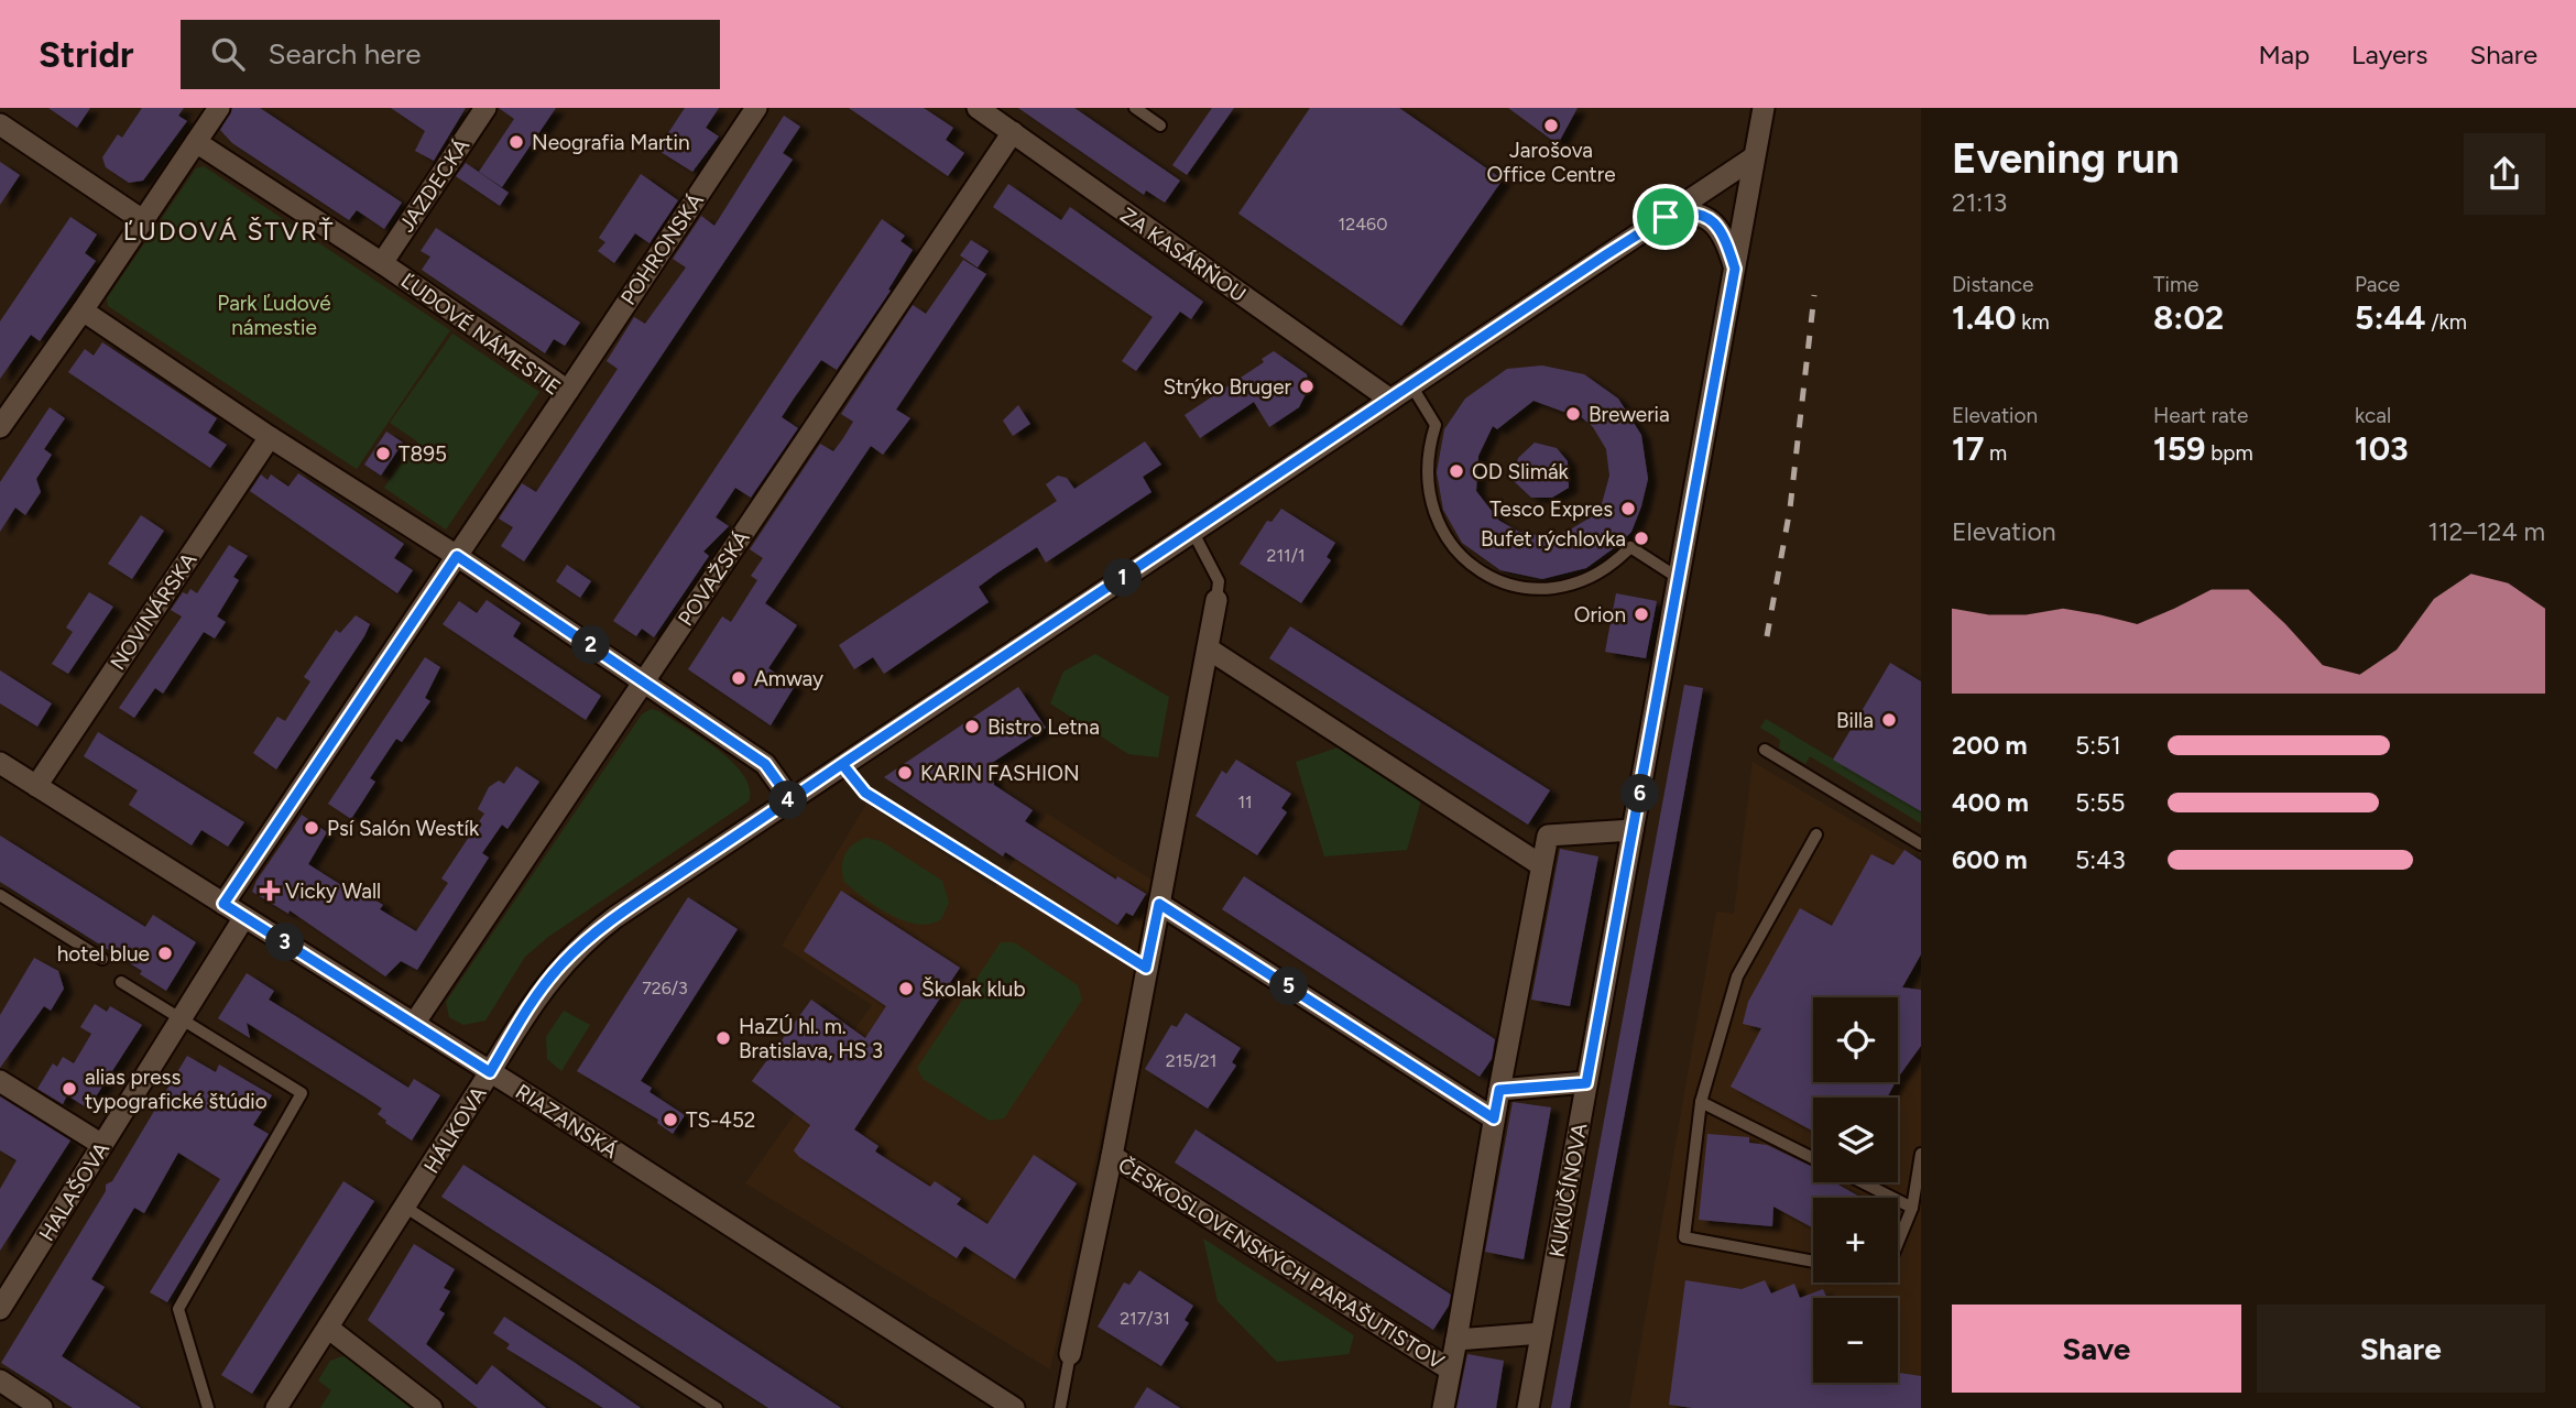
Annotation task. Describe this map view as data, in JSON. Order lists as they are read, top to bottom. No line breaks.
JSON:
{"streets":{"street":["JAZDECKÁ","POHRONSKÁ","ZA KASÁRŇOU","ĽUDOVÉ NÁMESTIE","POVAŽSKÁ","NOVINÁRSKA","RIAZANSKÁ","HÁLKOVA","KUKUČÍNOVA","HALAŠOVA","ČESKOSLOVENSKÝCH PARAŠUTISTOV"]},"crossings":[["JAZDECKÁ","ĽUDOVÉ NÁMESTIE"],["POHRONSKÁ","ĽUDOVÉ NÁMESTIE"],["ZA KASÁRŇOU","POVAŽSKÁ"],["ZA KASÁRŇOU","HÁLKOVA"],["ĽUDOVÉ NÁMESTIE","RIAZANSKÁ"],["POVAŽSKÁ","RIAZANSKÁ"],["NOVINÁRSKA","RIAZANSKÁ"],["RIAZANSKÁ","HÁLKOVA"],["RIAZANSKÁ","HALAŠOVA"],["HÁLKOVA","KUKUČÍNOVA"],["HÁLKOVA","ČESKOSLOVENSKÝCH PARAŠUTISTOV"]],"districts":["ĽUDOVÁ ŠTVRŤ"],"parks":["Park Ľudové námestie"],"places":{"other":["Jarošova Office Centre","Neografia Martin","Strýko Bruger","Breweria","T895","OD Slimák","Tesco Expres","Bufet rýchlovka","Orion","Amway","Billa","Bistro Letna","KARIN FASHION","Psí Salón Westík","hotel blue","Školak klub","HaZÚ hl. m. Bratislava, HS 3","alias press typografické štúdio","TS-452"],"health":["Vicky Wall"]},"house_numbers":["12460","211/1","11","726/3","215/21","217/31"],"page":{"header":"Stridr","search":"Search here","nav":["Map","Layers","Share"],"heading":["Evening run","21:13"],"stats":[["Distance","1.40 km"],["Time","8:02"],["Pace","5:44 /km"],["Elevation","17 m"],["Heart rate","159 bpm"],["kcal","103"]],"chart":["Elevation","112–124 m"],"pins":["1","2","6","4","3","5"],"list":[{"name":"200 m","note":"5:51"},{"name":"400 m","note":"5:55"},{"name":"600 m","note":"5:43"}],"map_buttons":["+","−"],"buttons":["Save","Share"]}}
